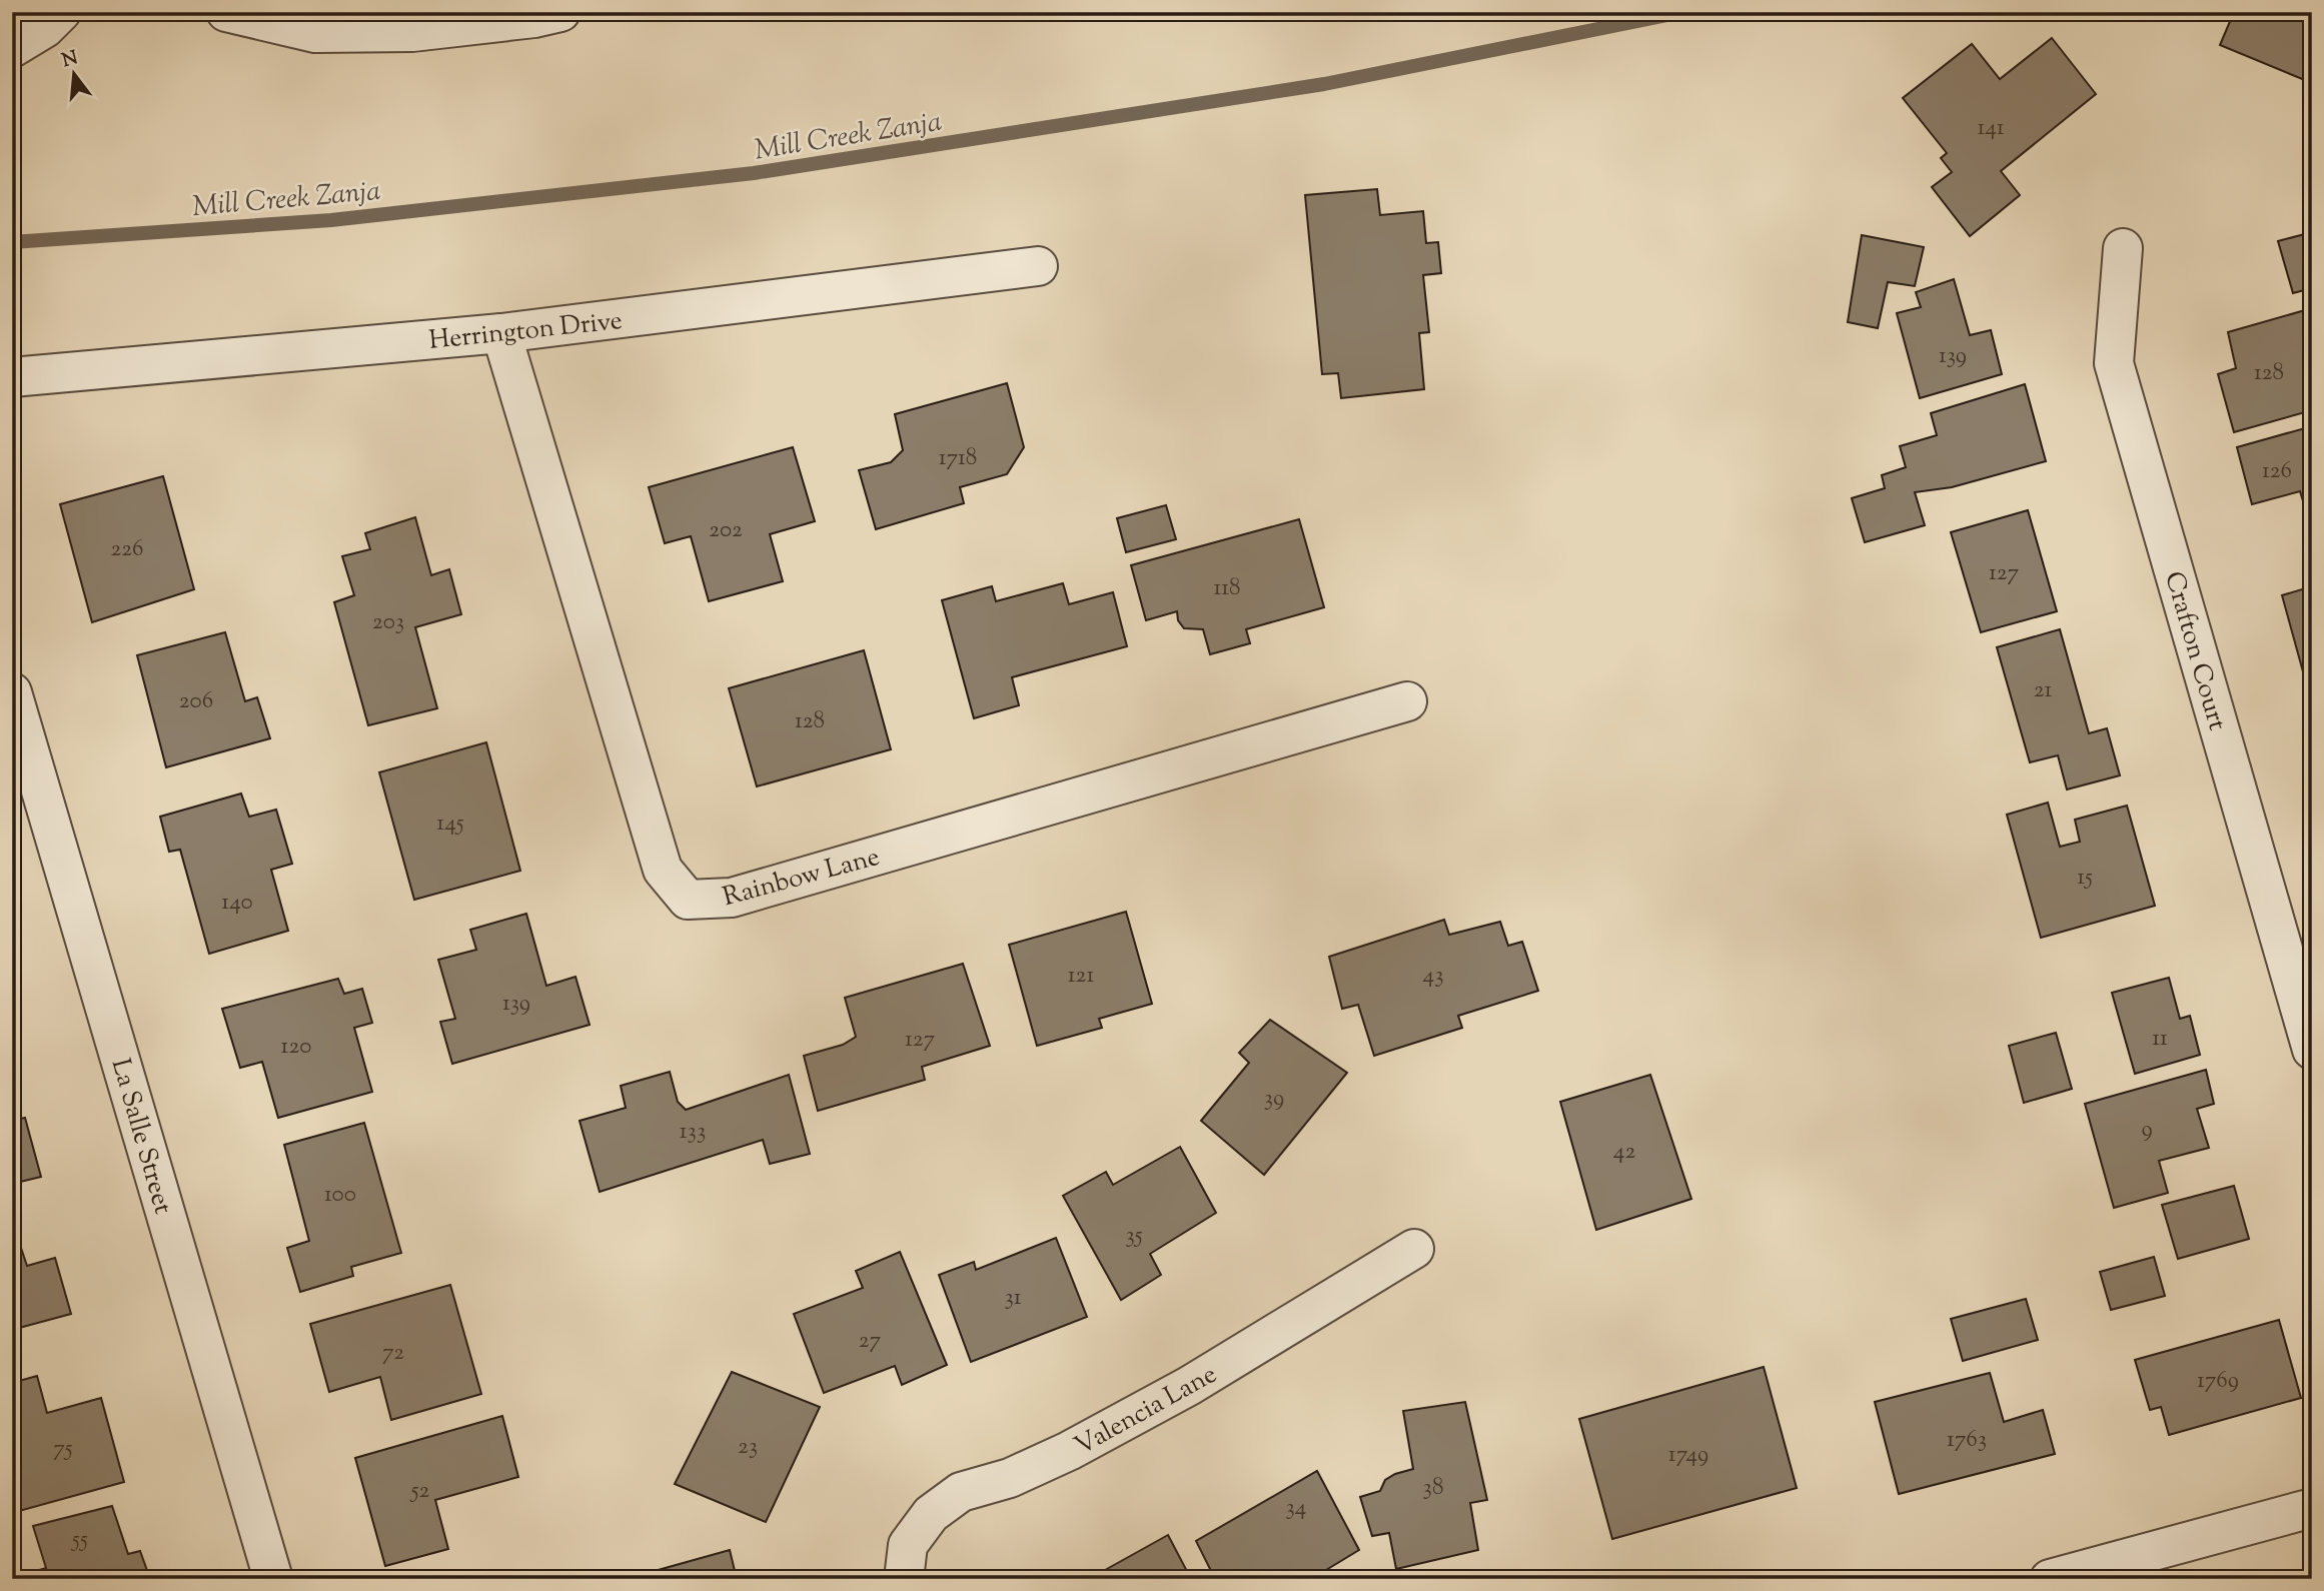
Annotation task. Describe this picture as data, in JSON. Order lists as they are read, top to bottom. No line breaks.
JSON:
{"streets":{"street":["Herrington Drive","Crafton Court","Rainbow Lane","La Salle Street","Valencia Lane"]},"crossings":[["Herrington Drive","Rainbow Lane"]],"water":["Mill Creek Zanja"],"house_numbers":["141","139","128","1718","126","202","226","127","118","203","21","206","128","145","15","140","121","43","139","11","127","120","39","9","133","42","100","35","31","27","72","1769","1763","23","75","1749","38","52","34","55"],"north":"top"}
